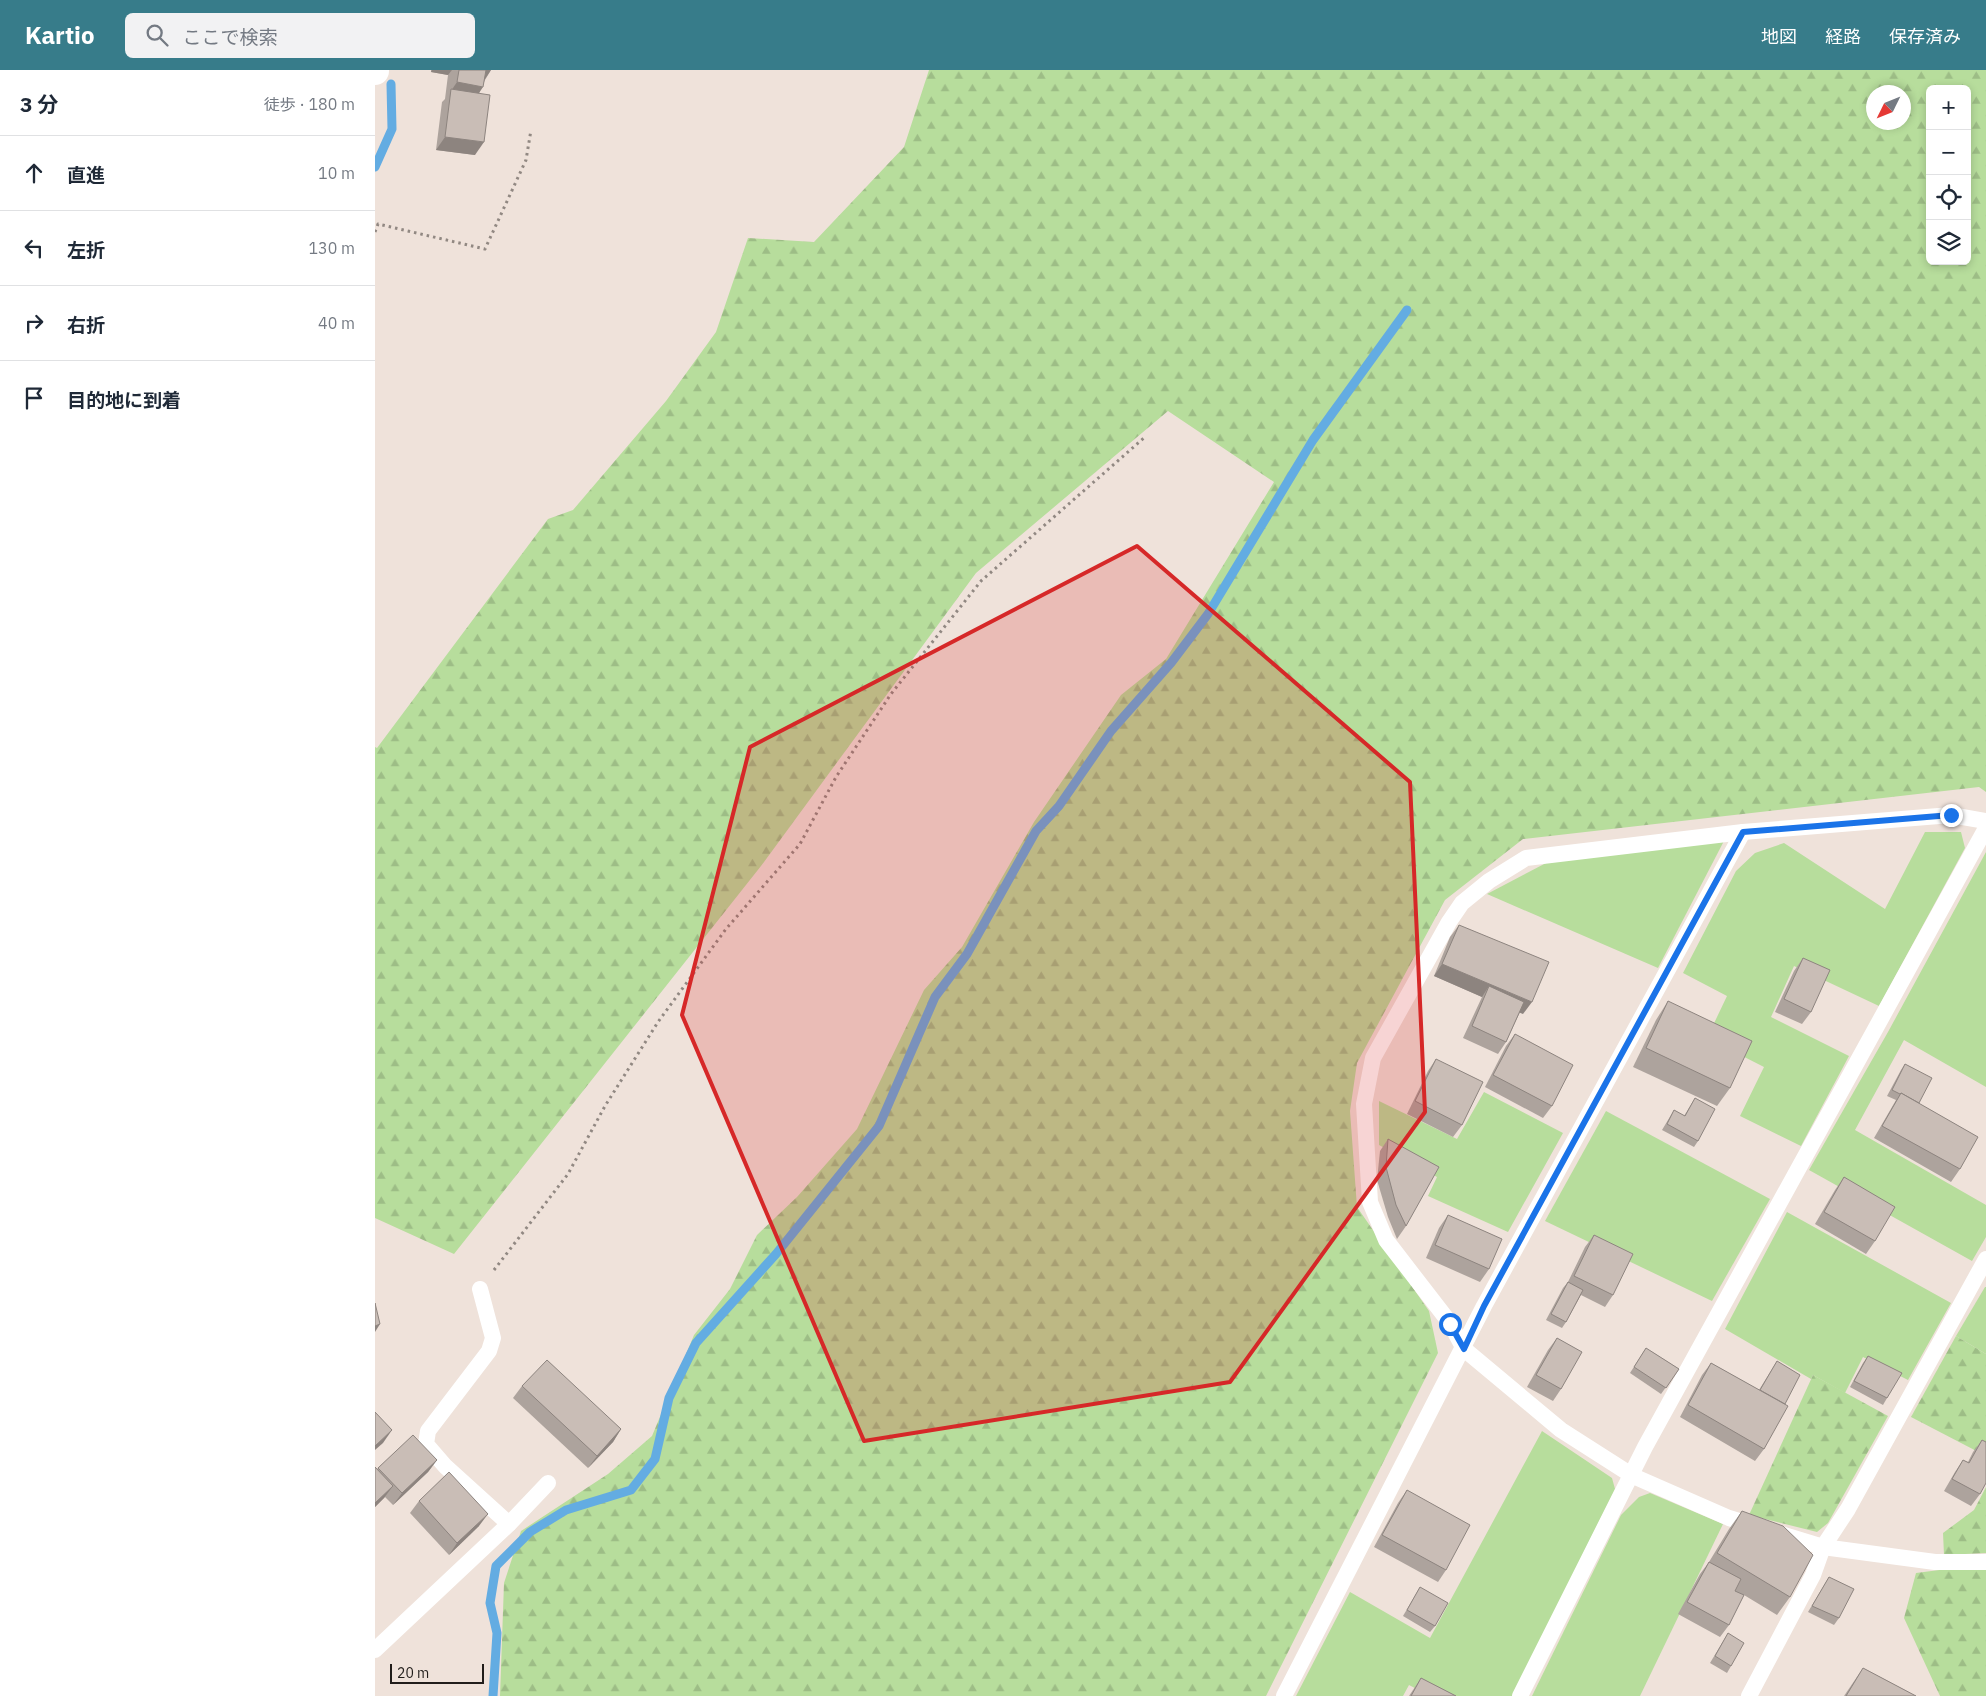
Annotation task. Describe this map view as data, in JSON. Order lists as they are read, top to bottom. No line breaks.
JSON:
{"scale_bar":"20 m","north":"bottom left","page":{"header":"Kartio","search":"ここで検索","nav":["地図","経路","保存済み"],"heading":["3 分","徒歩 · 180 m"],"map_buttons":["+","−"],"list":[["直進","10 m"],["左折","130 m"],["右折","40 m"],"目的地に到着"],"scale":"20 m"}}
